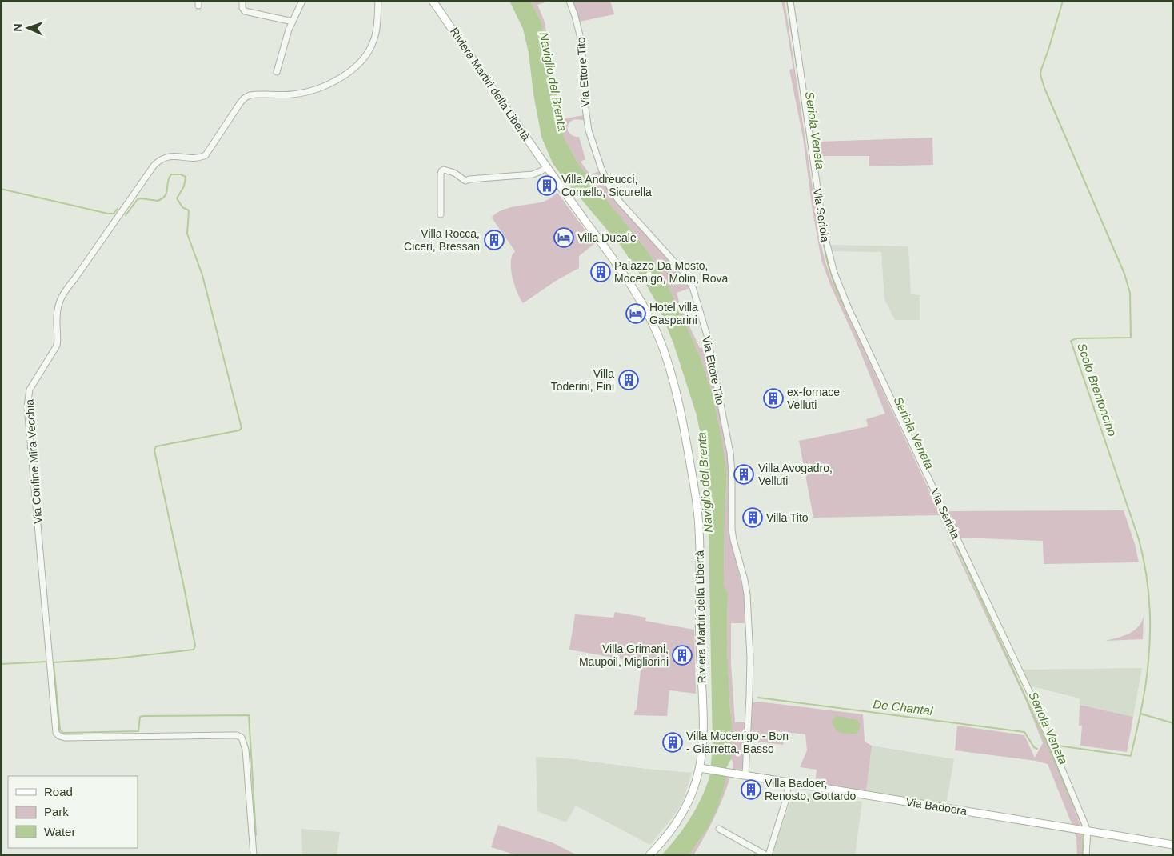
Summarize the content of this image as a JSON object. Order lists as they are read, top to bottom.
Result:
{
  "streets": {
    "main road": ["Riviera Martiri della Libertà", "Via Badoera"],
    "street": ["Via Ettore Tito", "Via Seriola", "Via Confine Mira Vecchia"]
  },
  "crossings": [
    ["Via Ettore Tito", "Via Badoera"],
    ["Riviera Martiri della Libertà", "Via Badoera"],
    ["Via Seriola", "Via Badoera"]
  ],
  "water": [
    "Naviglio del Brenta",
    "Seriola Veneta",
    "Scolo Brentoncino",
    "De Chantal"
  ],
  "places": {
    "building": [
      "Villa Andreucci, Comello, Sicurella",
      "Villa Rocca, Ciceri, Bressan",
      "Palazzo Da Mosto, Mocenigo, Molin, Rova",
      "Villa Toderini, Fini",
      "ex-fornace Velluti",
      "Villa Avogadro, Velluti",
      "Villa Tito",
      "Villa Grimani, Maupoil, Migliorini",
      "Villa Mocenigo - Bon - Giarretta, Basso",
      "Villa Badoer, Renosto, Gottardo"
    ],
    "hotel": ["Villa Ducale", "Hotel villa Gasparini"]
  },
  "legend": ["Road", "Park", "Water"],
  "north": "left"
}
